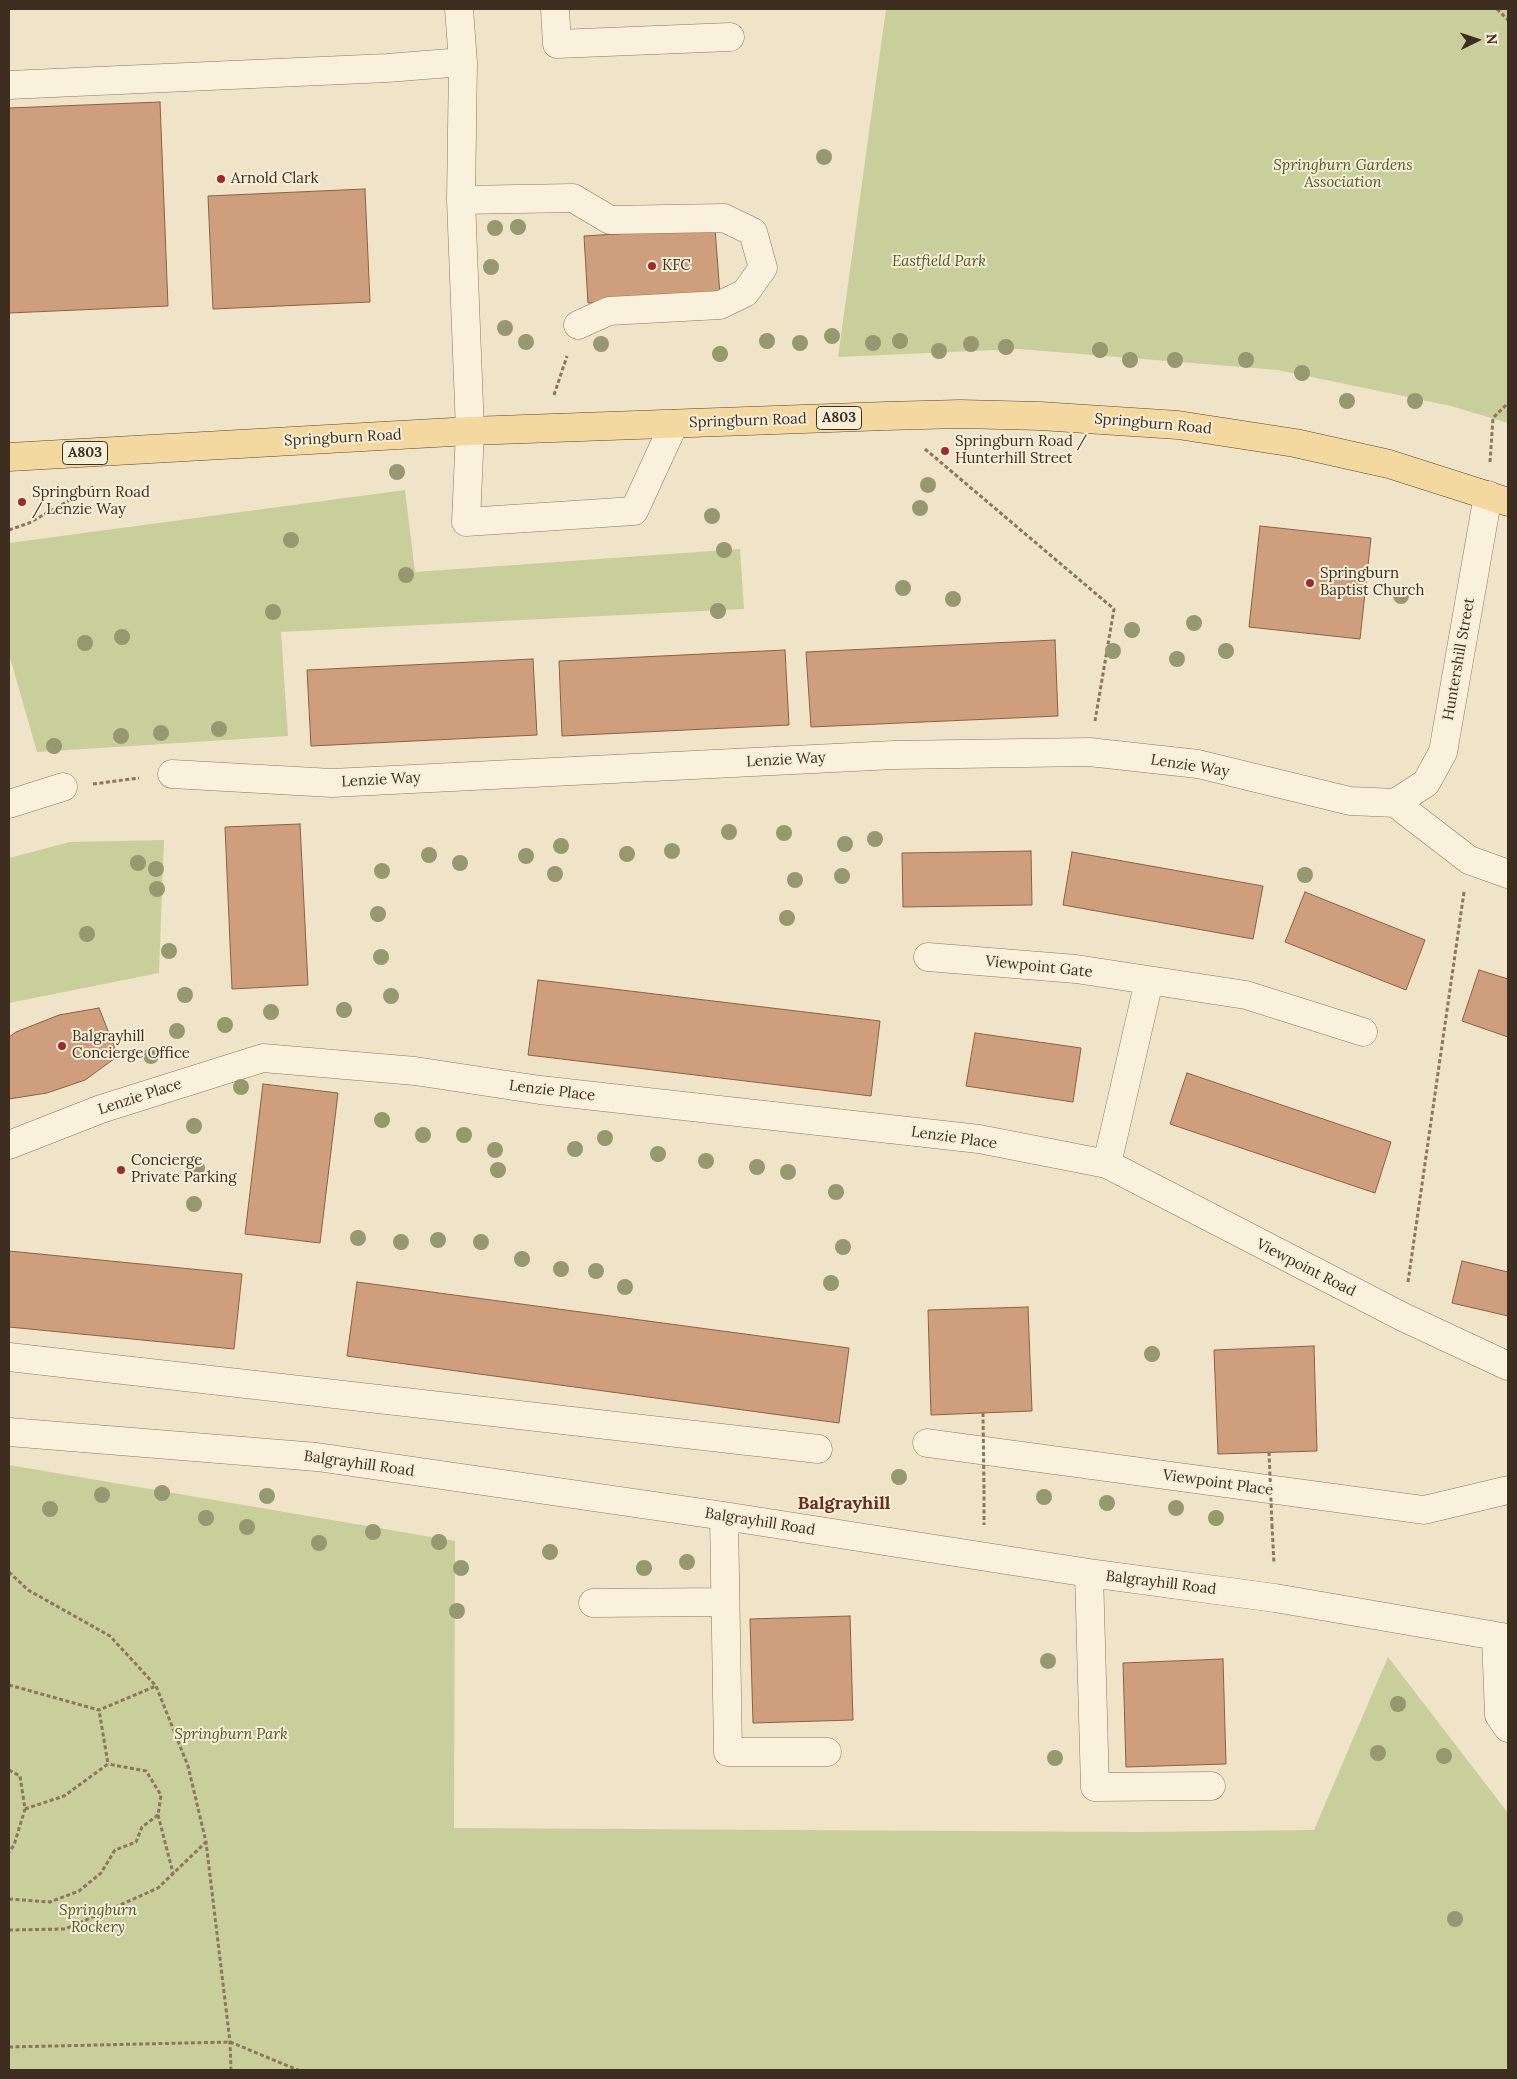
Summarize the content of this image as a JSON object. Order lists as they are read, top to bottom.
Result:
{
  "streets": {
    "main road": ["A803", "Springburn Road"],
    "street": [
      "Huntershill Street",
      "Lenzie Way",
      "Viewpoint Gate",
      "Lenzie Place",
      "Viewpoint Road",
      "Balgrayhill Road",
      "Viewpoint Place"
    ]
  },
  "crossings": [
    ["Springburn Road", "Huntershill Street"],
    ["Huntershill Street", "Lenzie Way"],
    ["Lenzie Place", "Viewpoint Road"]
  ],
  "districts": ["Balgrayhill"],
  "parks": [
    "Springburn Gardens Association",
    "Eastfield Park",
    "Springburn Park",
    "Springburn Rockery"
  ],
  "places": [
    "Arnold Clark",
    "KFC",
    "Springburn Road / Hunterhill Street",
    "Springburn Road / Lenzie Way",
    "Springburn Baptist Church",
    "Balgrayhill Concierge Office",
    "Concierge Private Parking"
  ],
  "north": "right"
}
